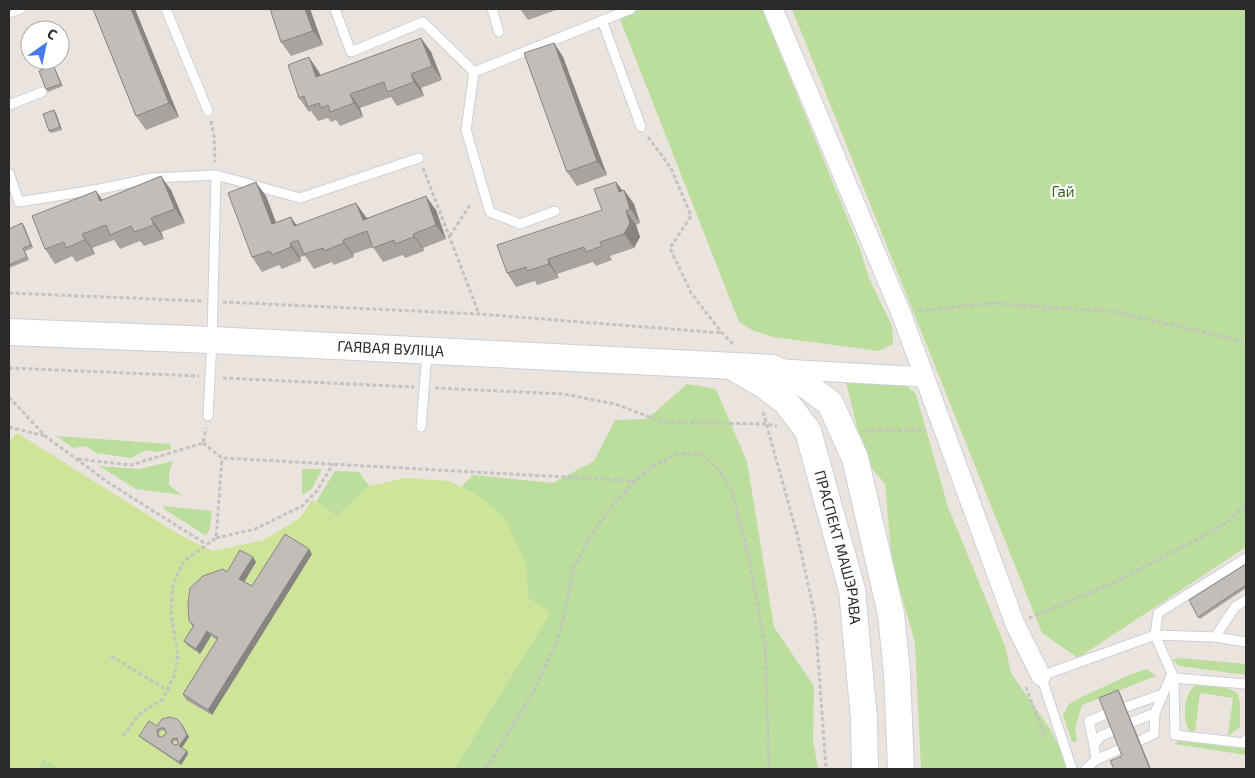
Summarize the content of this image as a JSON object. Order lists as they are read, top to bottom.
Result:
{
  "streets": {
    "main road": ["ГАЯВАЯ ВУЛІЦА", "ПРАСПЕКТ МАШЭРАВА"]
  },
  "crossings": [
    ["ГАЯВАЯ ВУЛІЦА", "ПРАСПЕКТ МАШЭРАВА"]
  ],
  "parks": ["Гай"],
  "north": "top right"
}
